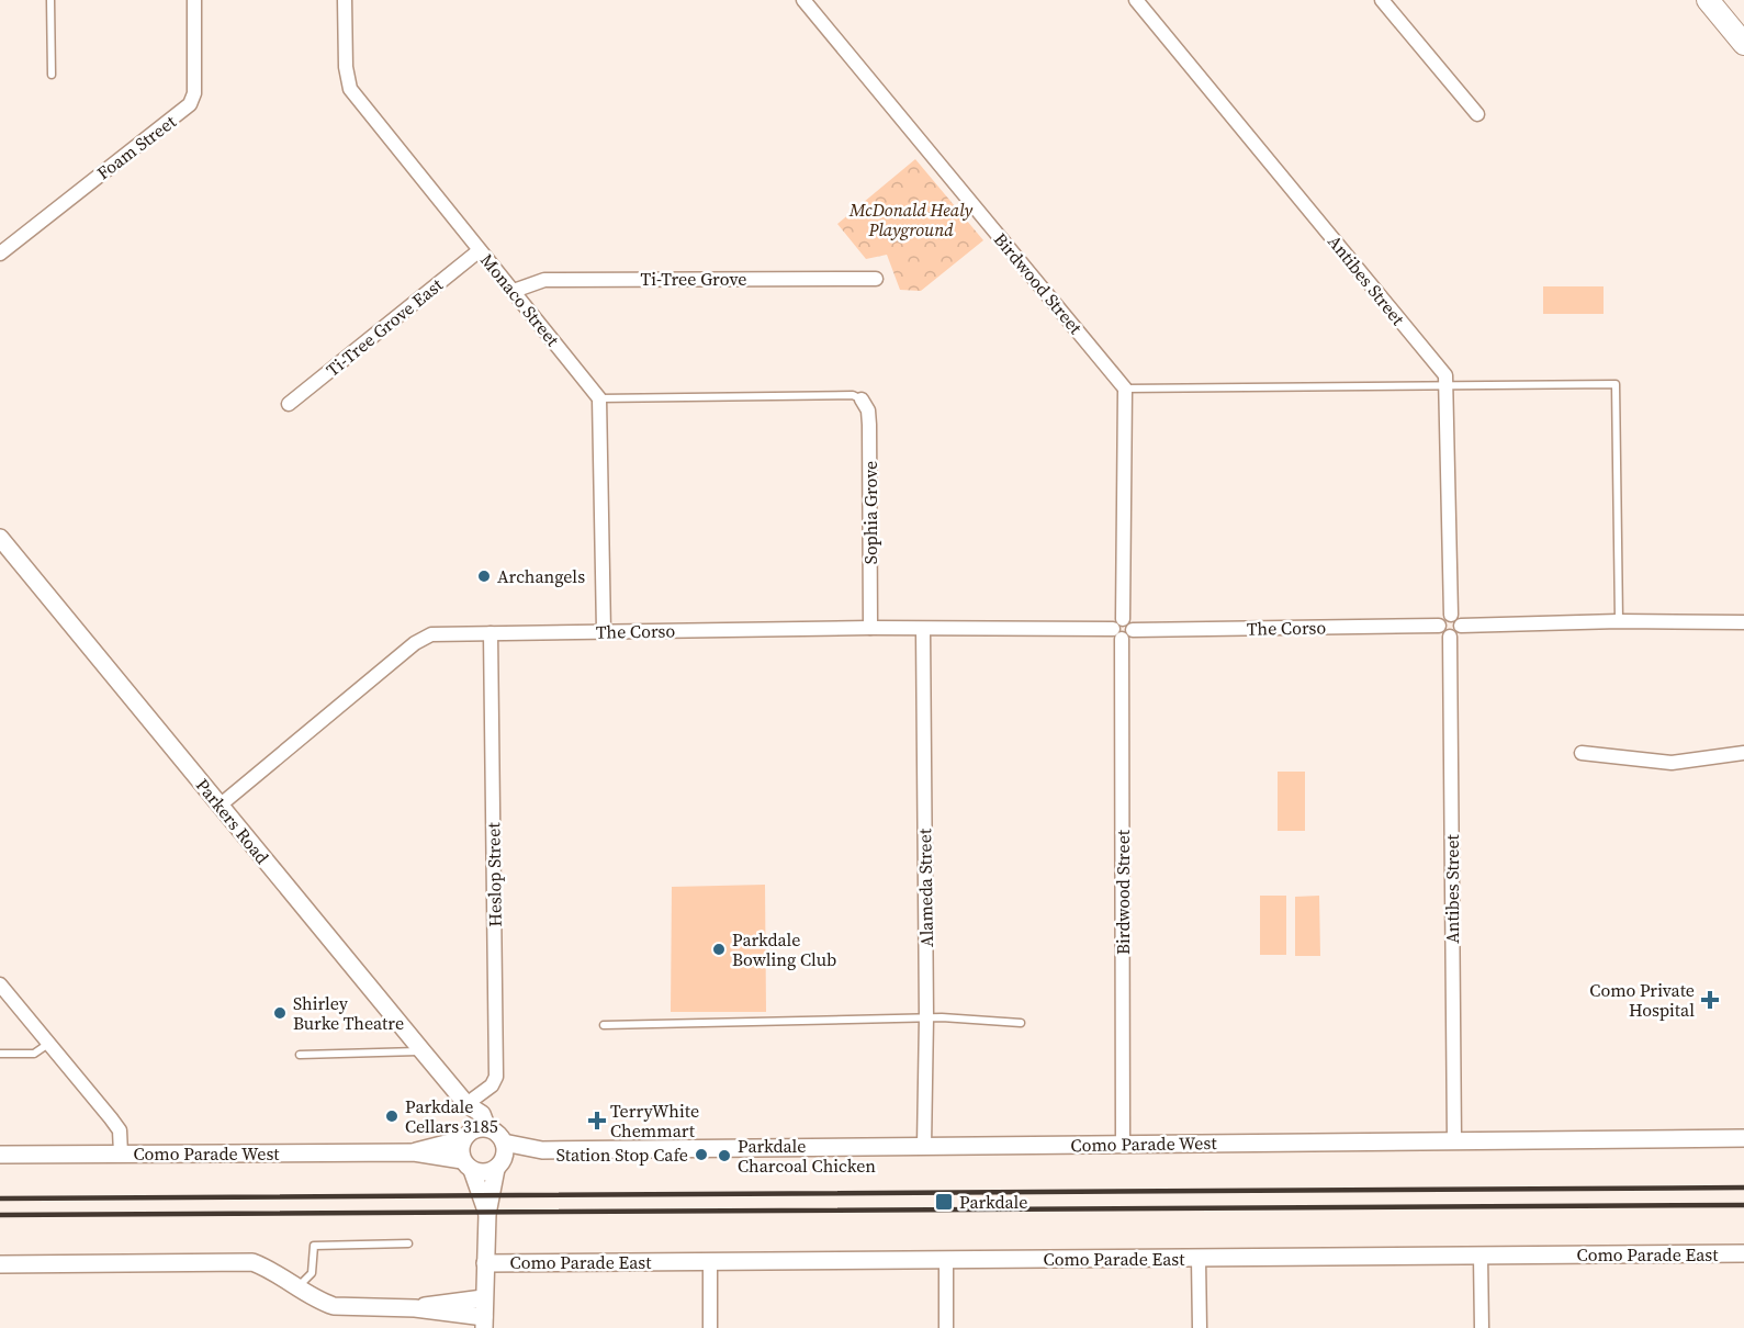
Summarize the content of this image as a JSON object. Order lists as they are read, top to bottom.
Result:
{
  "streets": {
    "street": [
      "Foam Street",
      "Ti-Tree Grove",
      "Antibes Street",
      "Birdwood Street",
      "Monaco Street",
      "Ti-Tree Grove East",
      "Sophia Grove",
      "The Corso",
      "Parkers Road",
      "Heslop Street",
      "Alameda Street",
      "Como Parade West",
      "Como Parade East"
    ]
  },
  "crossings": [
    ["Ti-Tree Grove", "Monaco Street"],
    ["Antibes Street", "The Corso"],
    ["Antibes Street", "Como Parade West"],
    ["Birdwood Street", "The Corso"],
    ["Birdwood Street", "Como Parade West"],
    ["Monaco Street", "Ti-Tree Grove East"],
    ["Sophia Grove", "The Corso"],
    ["The Corso", "Parkers Road"],
    ["The Corso", "Heslop Street"],
    ["The Corso", "Alameda Street"],
    ["Parkers Road", "Heslop Street"],
    ["Parkers Road", "Como Parade West"],
    ["Alameda Street", "Como Parade West"]
  ],
  "parks": ["McDonald Healy Playground"],
  "places": {
    "other": [
      "Archangels",
      "Parkdale Bowling Club",
      "Shirley Burke Theatre",
      "Parkdale Cellars 3185",
      "Station Stop Cafe",
      "Parkdale Charcoal Chicken"
    ],
    "health": ["Como Private Hospital", "TerryWhite Chemmart"],
    "transit": ["Parkdale"]
  }
}
